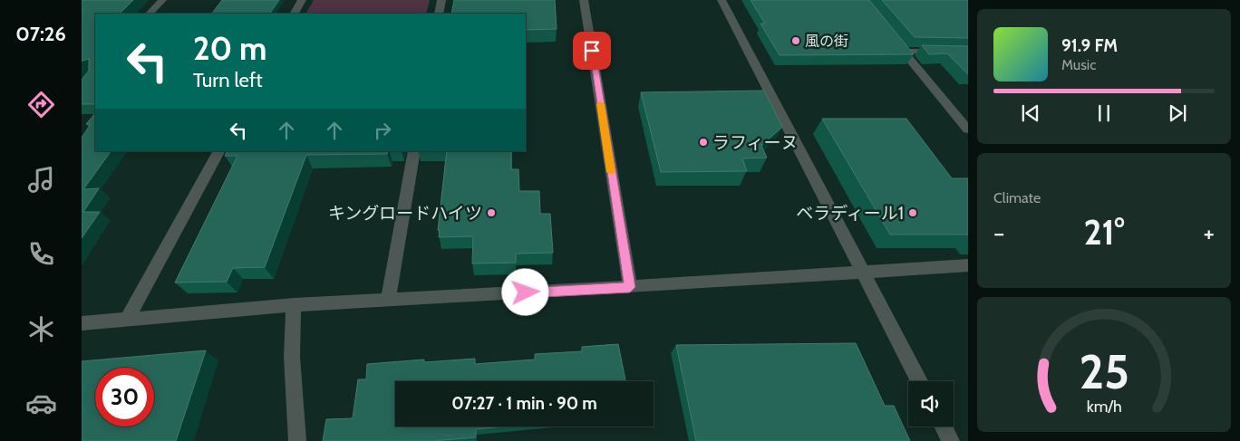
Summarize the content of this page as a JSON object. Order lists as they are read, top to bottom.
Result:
{
  "places": [
    "風の街",
    "ラフィーヌ",
    "キングロードハイツ",
    "ベラディール1"
  ],
  "page": {
    "tabs": "07:26",
    "turn": ["20 m", "Turn left"],
    "song": ["91.9 FM", "Music"],
    "tile": "Climate",
    "heat": ["−", "21°", "+"],
    "limit": "30",
    "trip": "07:27 · 1 min · 90 m",
    "gauge": ["25", "km/h"]
  }
}
